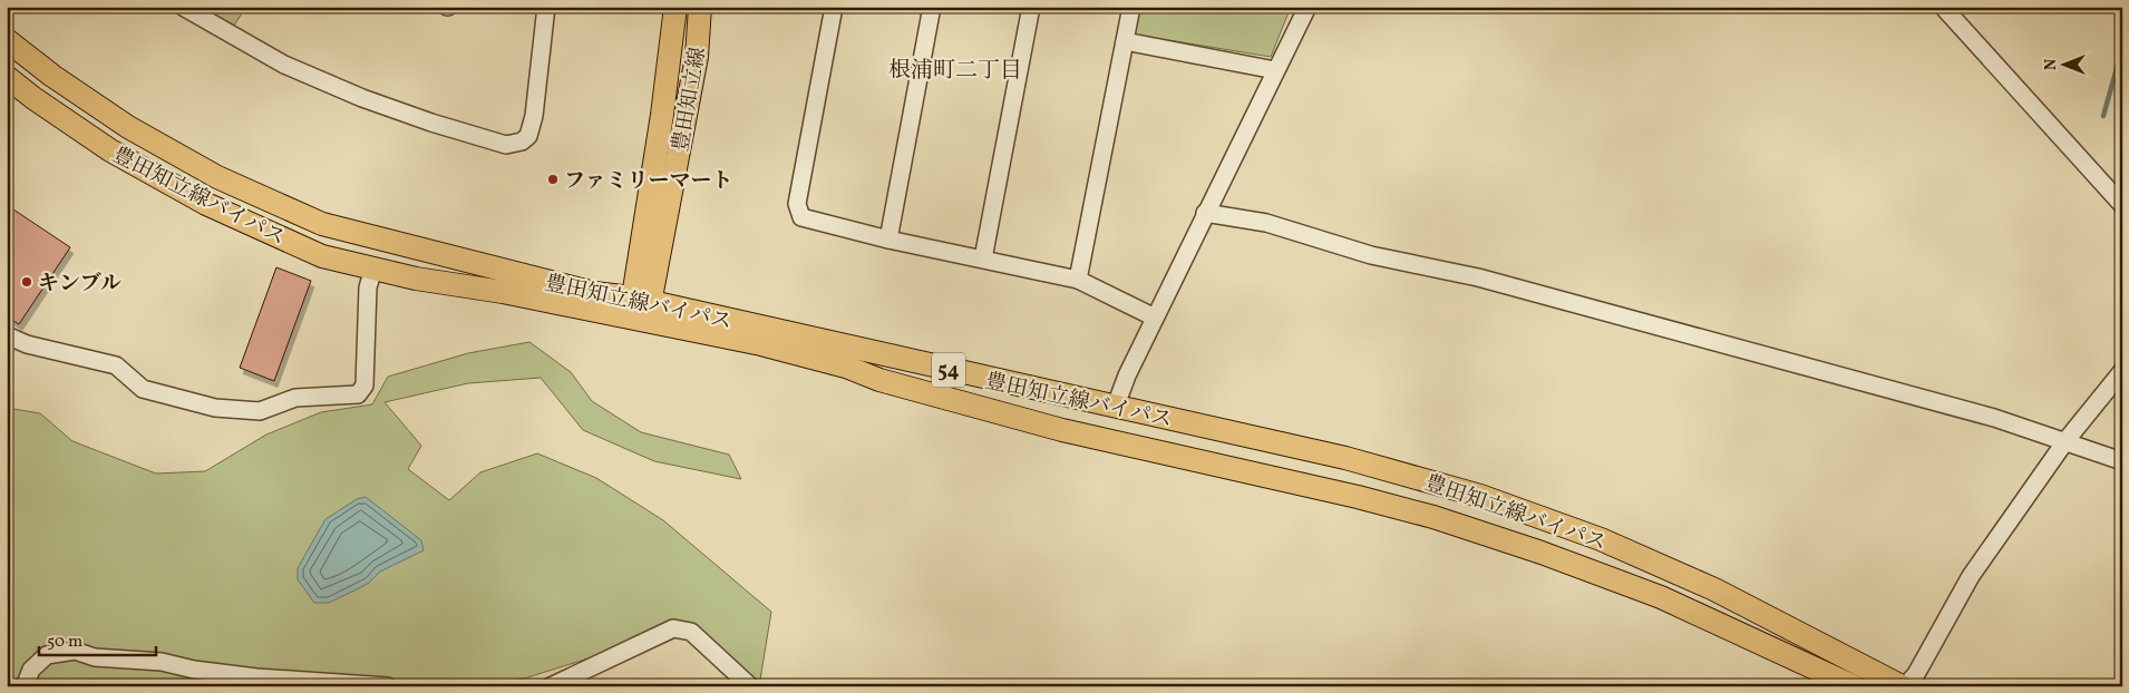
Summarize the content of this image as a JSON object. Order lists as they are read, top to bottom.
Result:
{
  "streets": {
    "main road": ["豊田知立線", "豊田知立線バイパス", "54"]
  },
  "crossings": [
    ["豊田知立線", "豊田知立線バイパス"]
  ],
  "districts": ["根浦町二丁目"],
  "places": ["ファミリーマート", "キンブル"],
  "scale_bar": "50 m",
  "north": "left"
}
